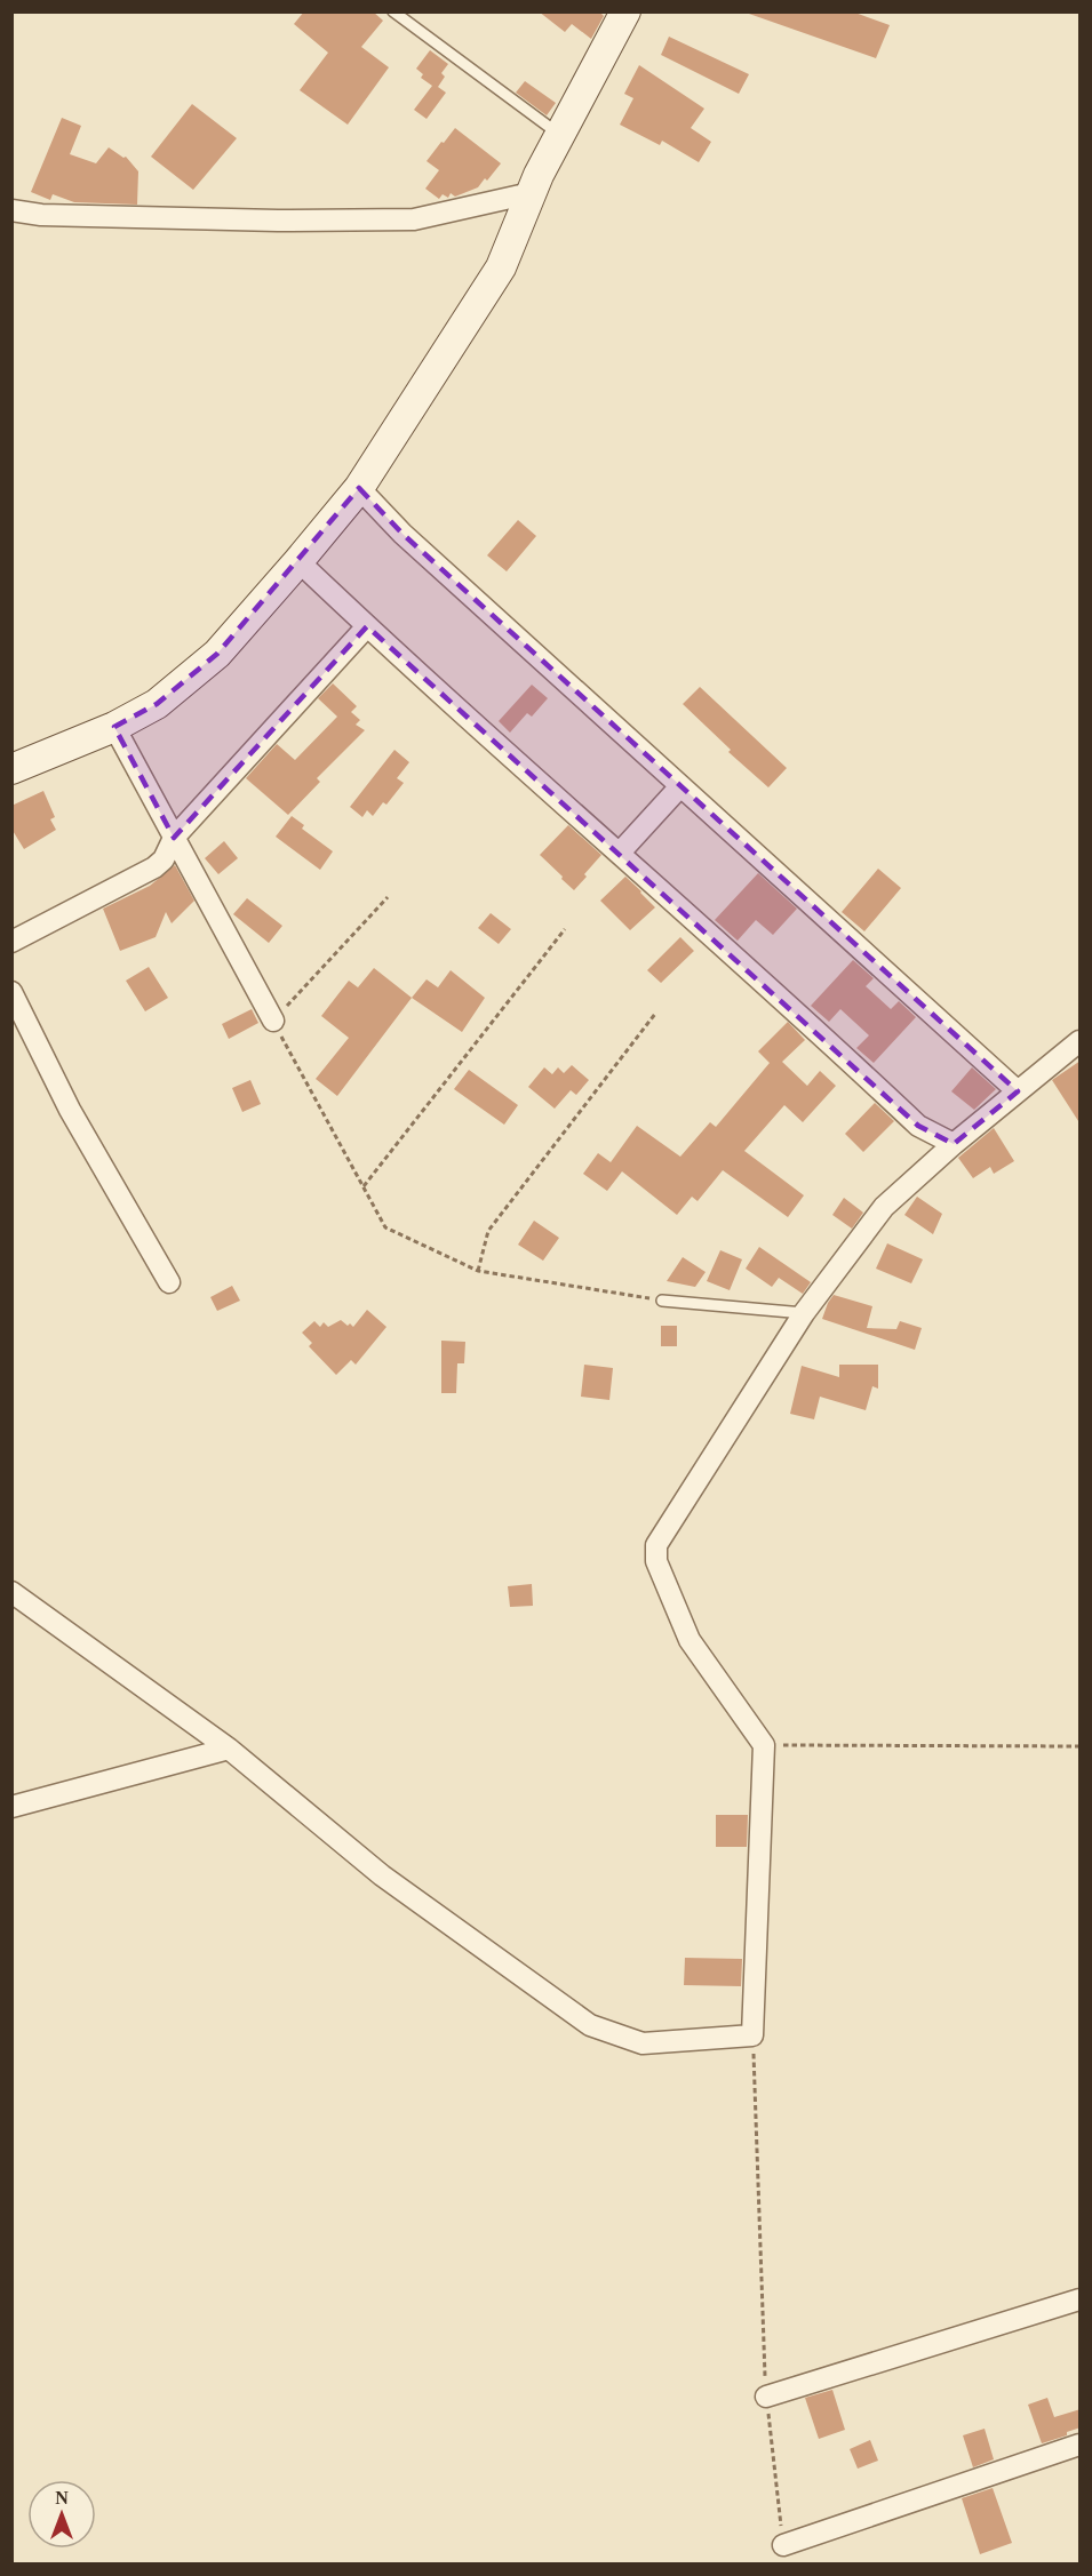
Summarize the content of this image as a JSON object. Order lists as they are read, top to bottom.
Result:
{
  "north": "top"
}
